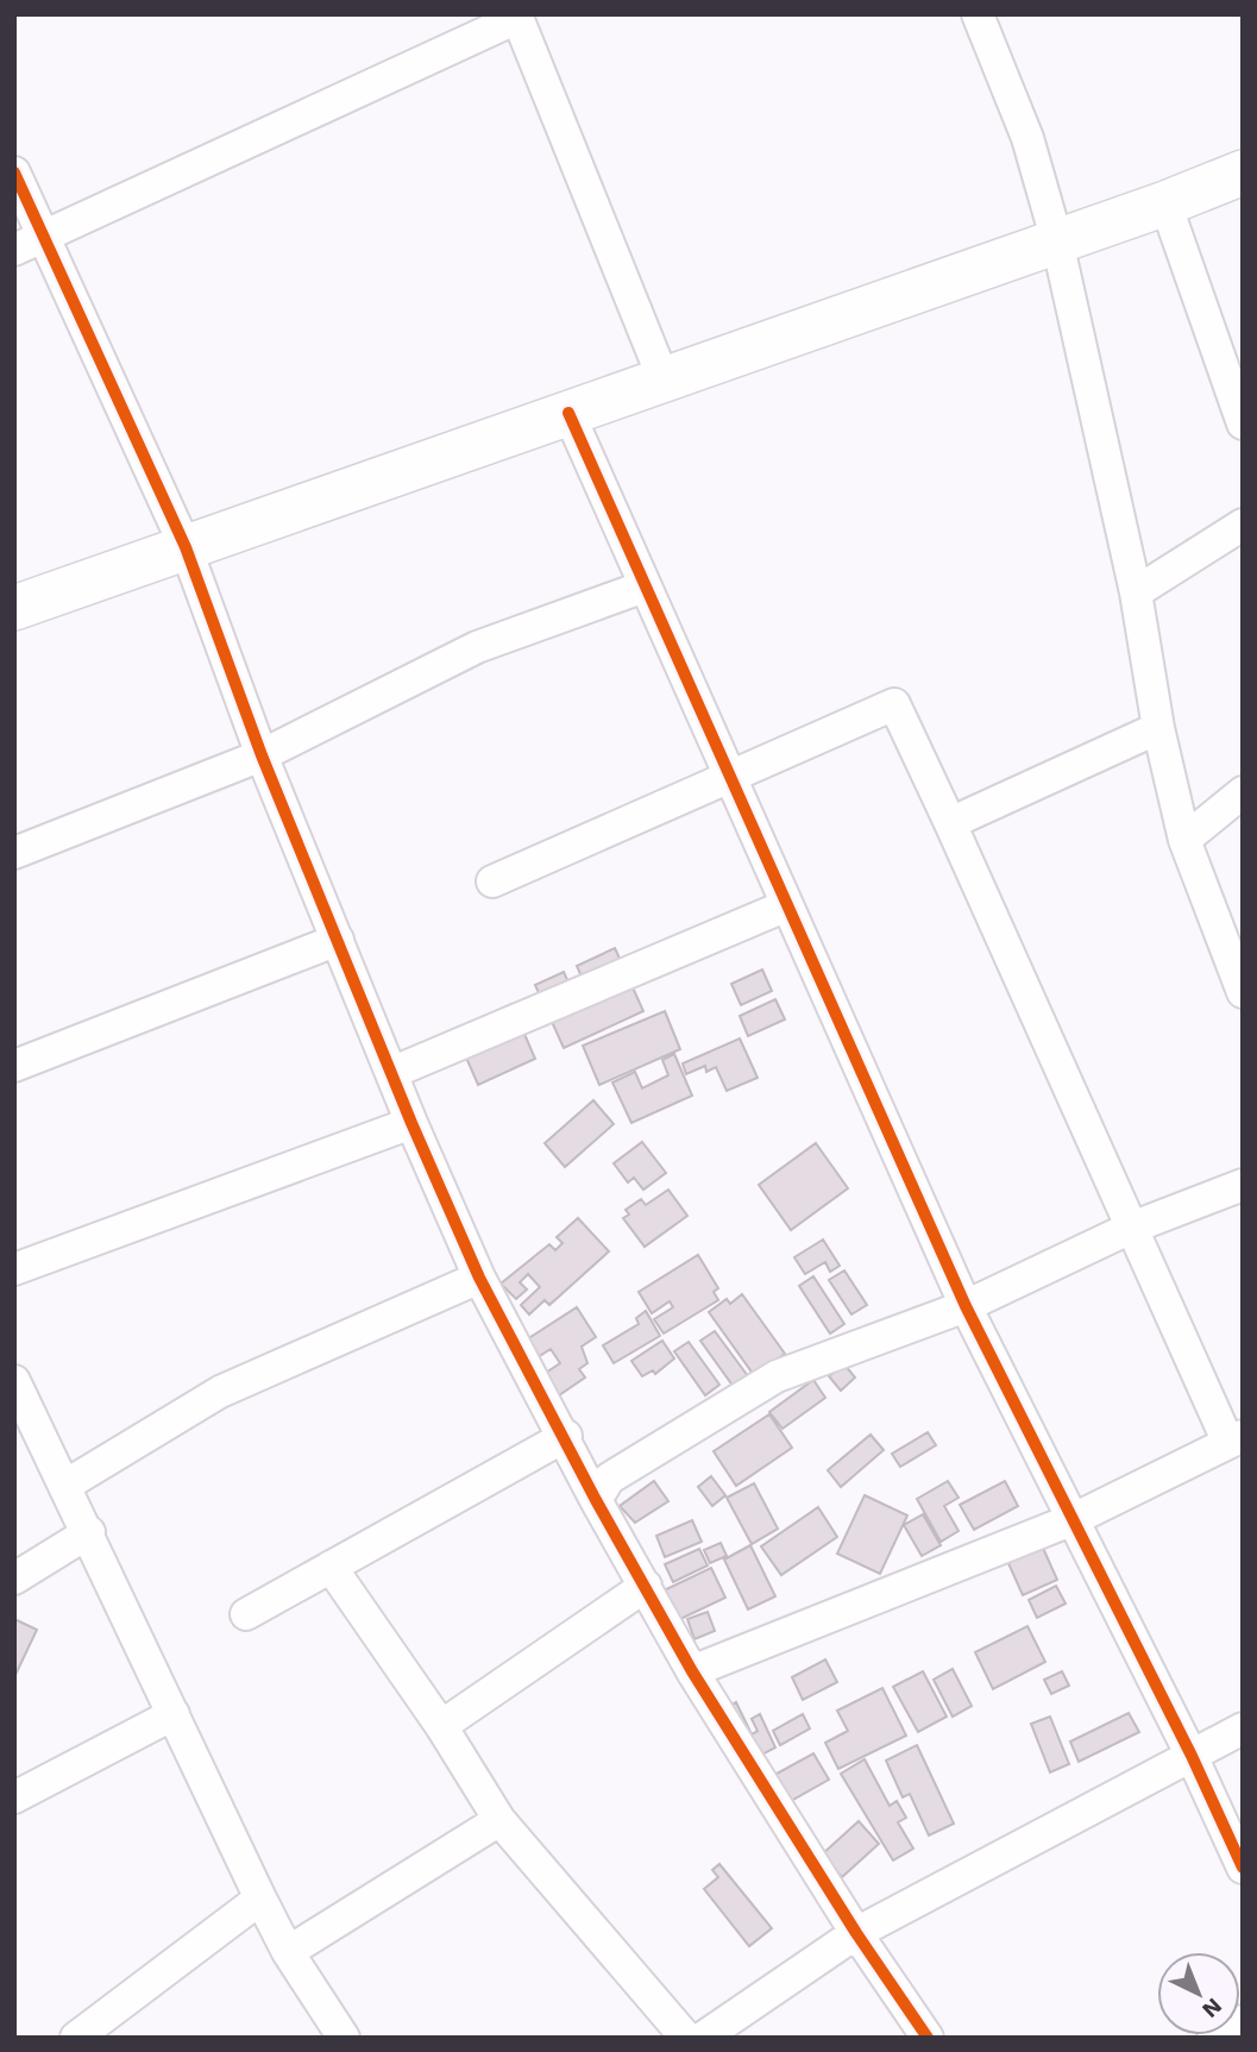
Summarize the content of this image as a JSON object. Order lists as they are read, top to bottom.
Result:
{
  "north": "bottom right"
}
